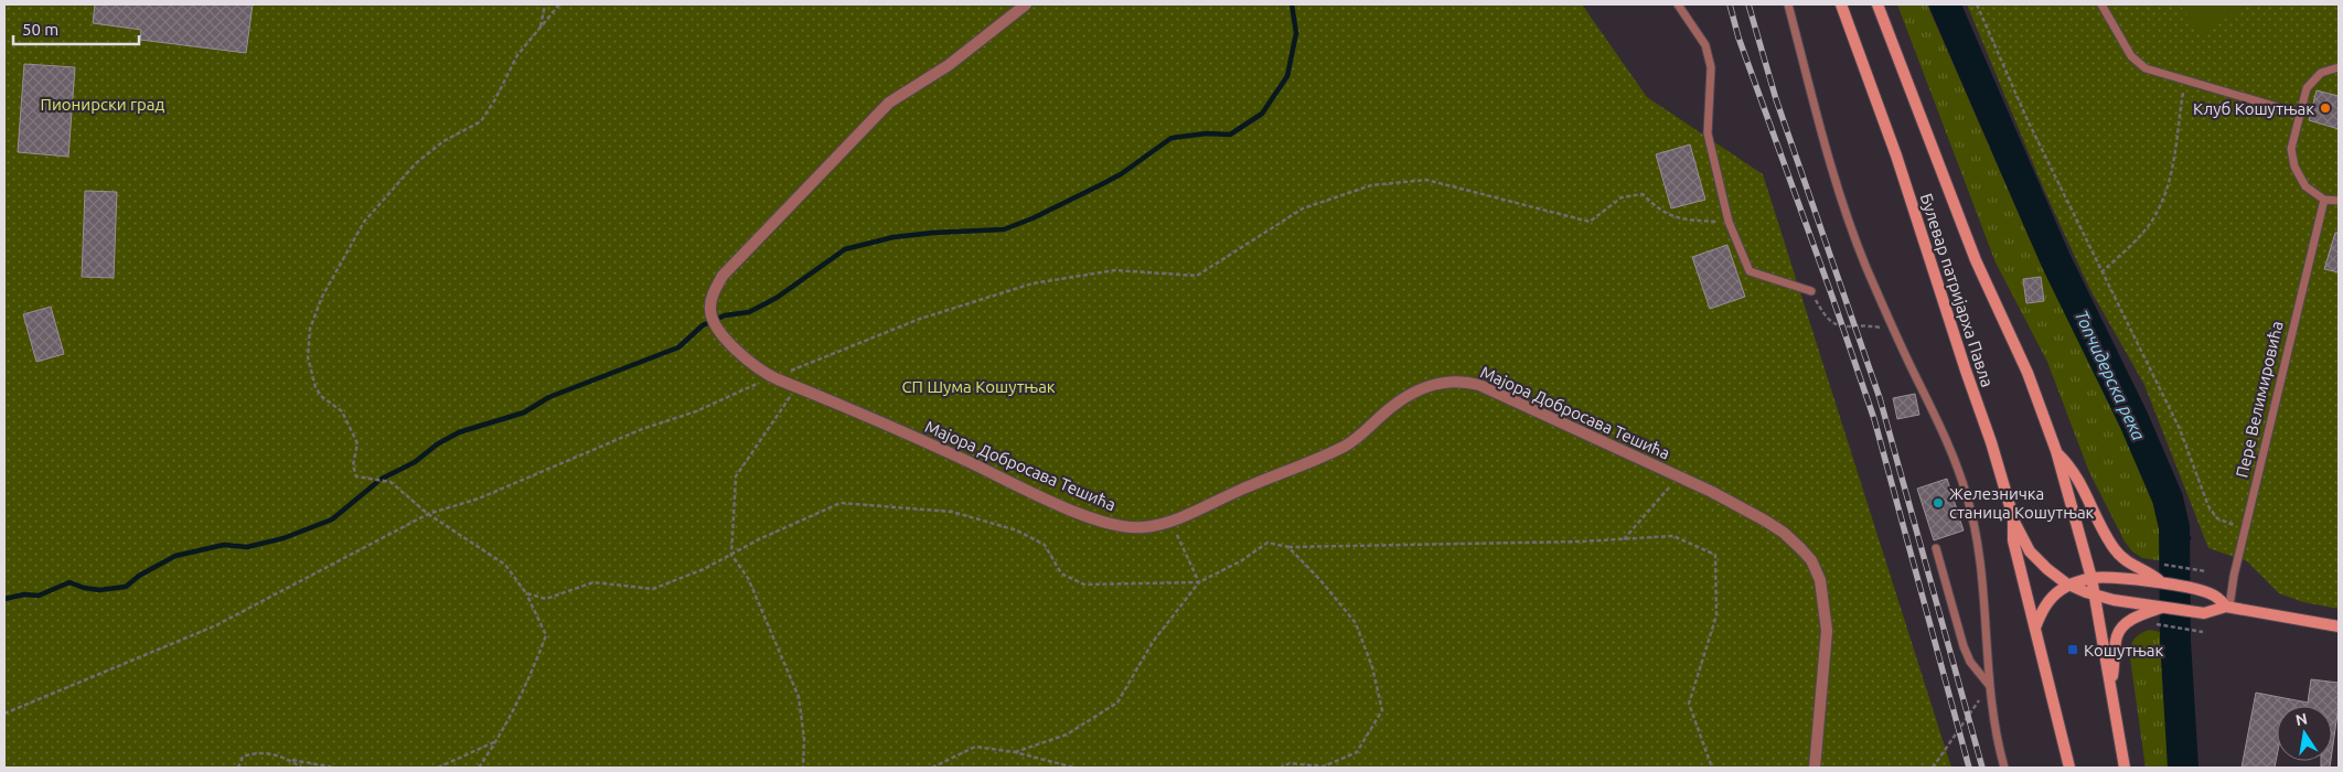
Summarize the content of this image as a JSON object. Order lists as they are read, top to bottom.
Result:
{
  "streets": {
    "main road": ["Булевар патријарха Павла"],
    "street": ["Мајора Добросава Тешића"],
    "lane": ["Пере Велимировића"]
  },
  "water": ["Топчидерска река"],
  "parks": ["Пионирски град", "СП Шума Кошутњак"],
  "places": {
    "other": ["Клуб Кошутњак", "Железничка станица Кошутњак"],
    "transit": ["Кошутњак"]
  },
  "scale_bar": "50 m",
  "north": "top"
}
